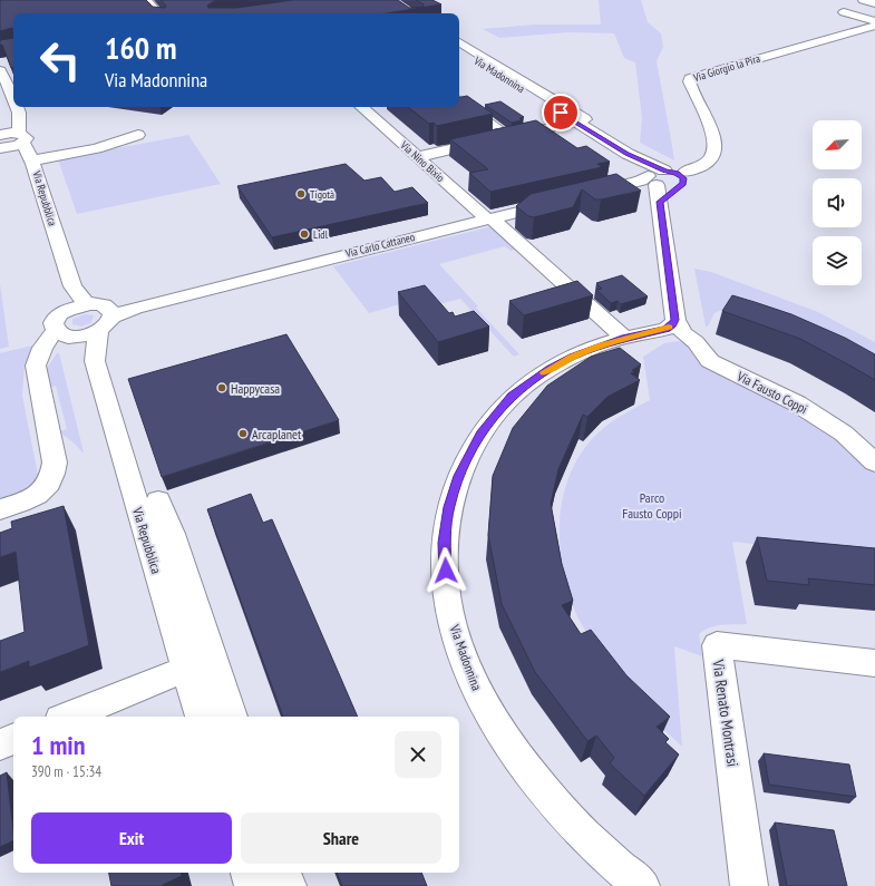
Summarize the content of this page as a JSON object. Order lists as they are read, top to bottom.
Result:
{
  "streets": {
    "street": [
      "Via Giorgio la Pira",
      "Via Madonnina",
      "Via Nino Bixio",
      "Via Repubblica",
      "Via Carlo Cattaneo",
      "Via Fausto Coppi",
      "Via Renato Montrasi"
    ]
  },
  "crossings": [
    ["Via Giorgio la Pira", "Via Madonnina"],
    ["Via Madonnina", "Via Nino Bixio"],
    ["Via Madonnina", "Via Fausto Coppi"],
    ["Via Nino Bixio", "Via Carlo Cattaneo"],
    ["Via Repubblica", "Via Carlo Cattaneo"]
  ],
  "parks": ["Parco Fausto Coppi"],
  "places": [
    "Tigotà",
    "Lidl",
    "Happycasa",
    "Arcaplanet"
  ],
  "north": "bottom left",
  "page": {
    "turn": ["160 m", "Via Madonnina"],
    "heading": ["1 min", "390 m · 15:34"],
    "buttons": ["Exit", "Share"]
  }
}
